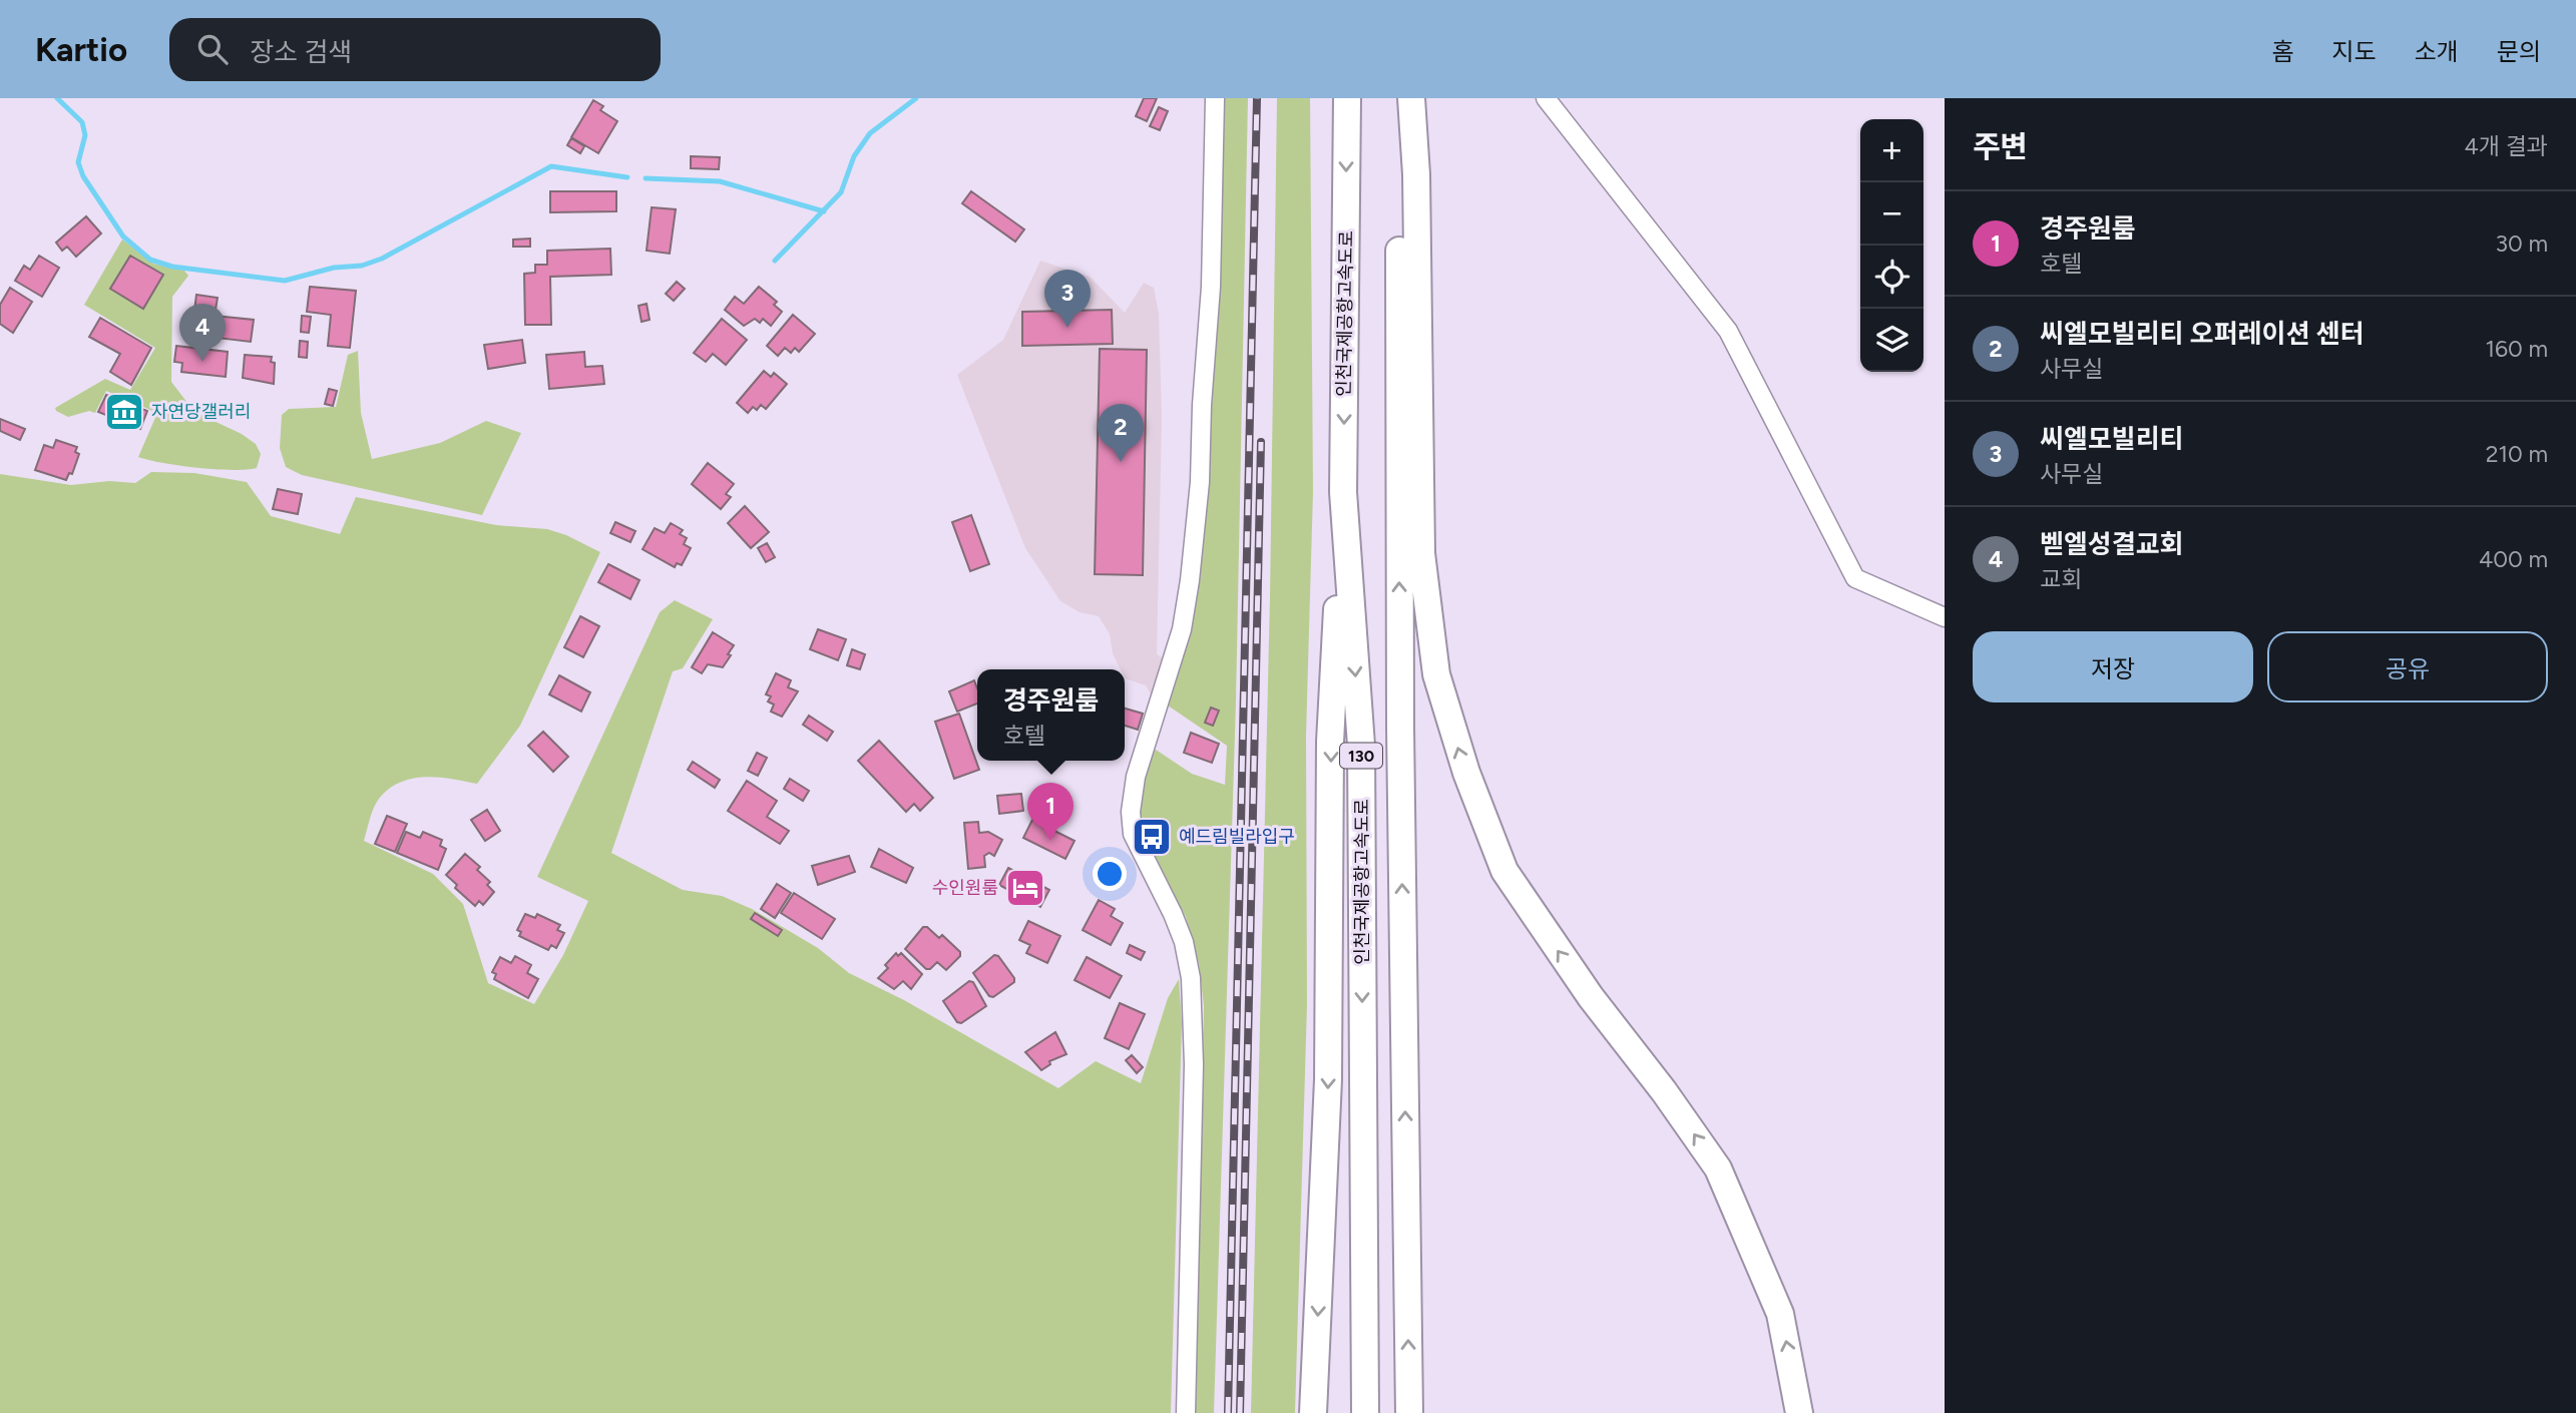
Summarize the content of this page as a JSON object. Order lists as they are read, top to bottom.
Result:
{
  "streets": {
    "highway": ["인천국제공항고속도로", "130"]
  },
  "places": {
    "museum": ["자연당갤러리"],
    "bus stop": ["예드림빌라입구"],
    "hotel": ["수인원룸"]
  },
  "page": {
    "header": "Kartio",
    "search": "장소 검색",
    "nav": [
      "홈",
      "지도",
      "소개",
      "문의"
    ],
    "heading": ["주변", "4개 결과"],
    "map_buttons": ["+", "−"],
    "list": [
      {
        "mark": "1",
        "name": "경주원룸",
        "note": "호텔",
        "value": "30 m"
      },
      {
        "mark": "2",
        "name": "씨엘모빌리티 오퍼레이션 센터",
        "note": "사무실",
        "value": "160 m"
      },
      {
        "mark": "3",
        "name": "씨엘모빌리티",
        "note": "사무실",
        "value": "210 m"
      },
      {
        "mark": "4",
        "name": "벧엘성결교회",
        "note": "교회",
        "value": "400 m"
      }
    ],
    "pins": [
      "3",
      "4",
      "2",
      "1"
    ],
    "buttons": ["저장", "공유"],
    "popup": ["경주원룸", "호텔"]
  }
}
